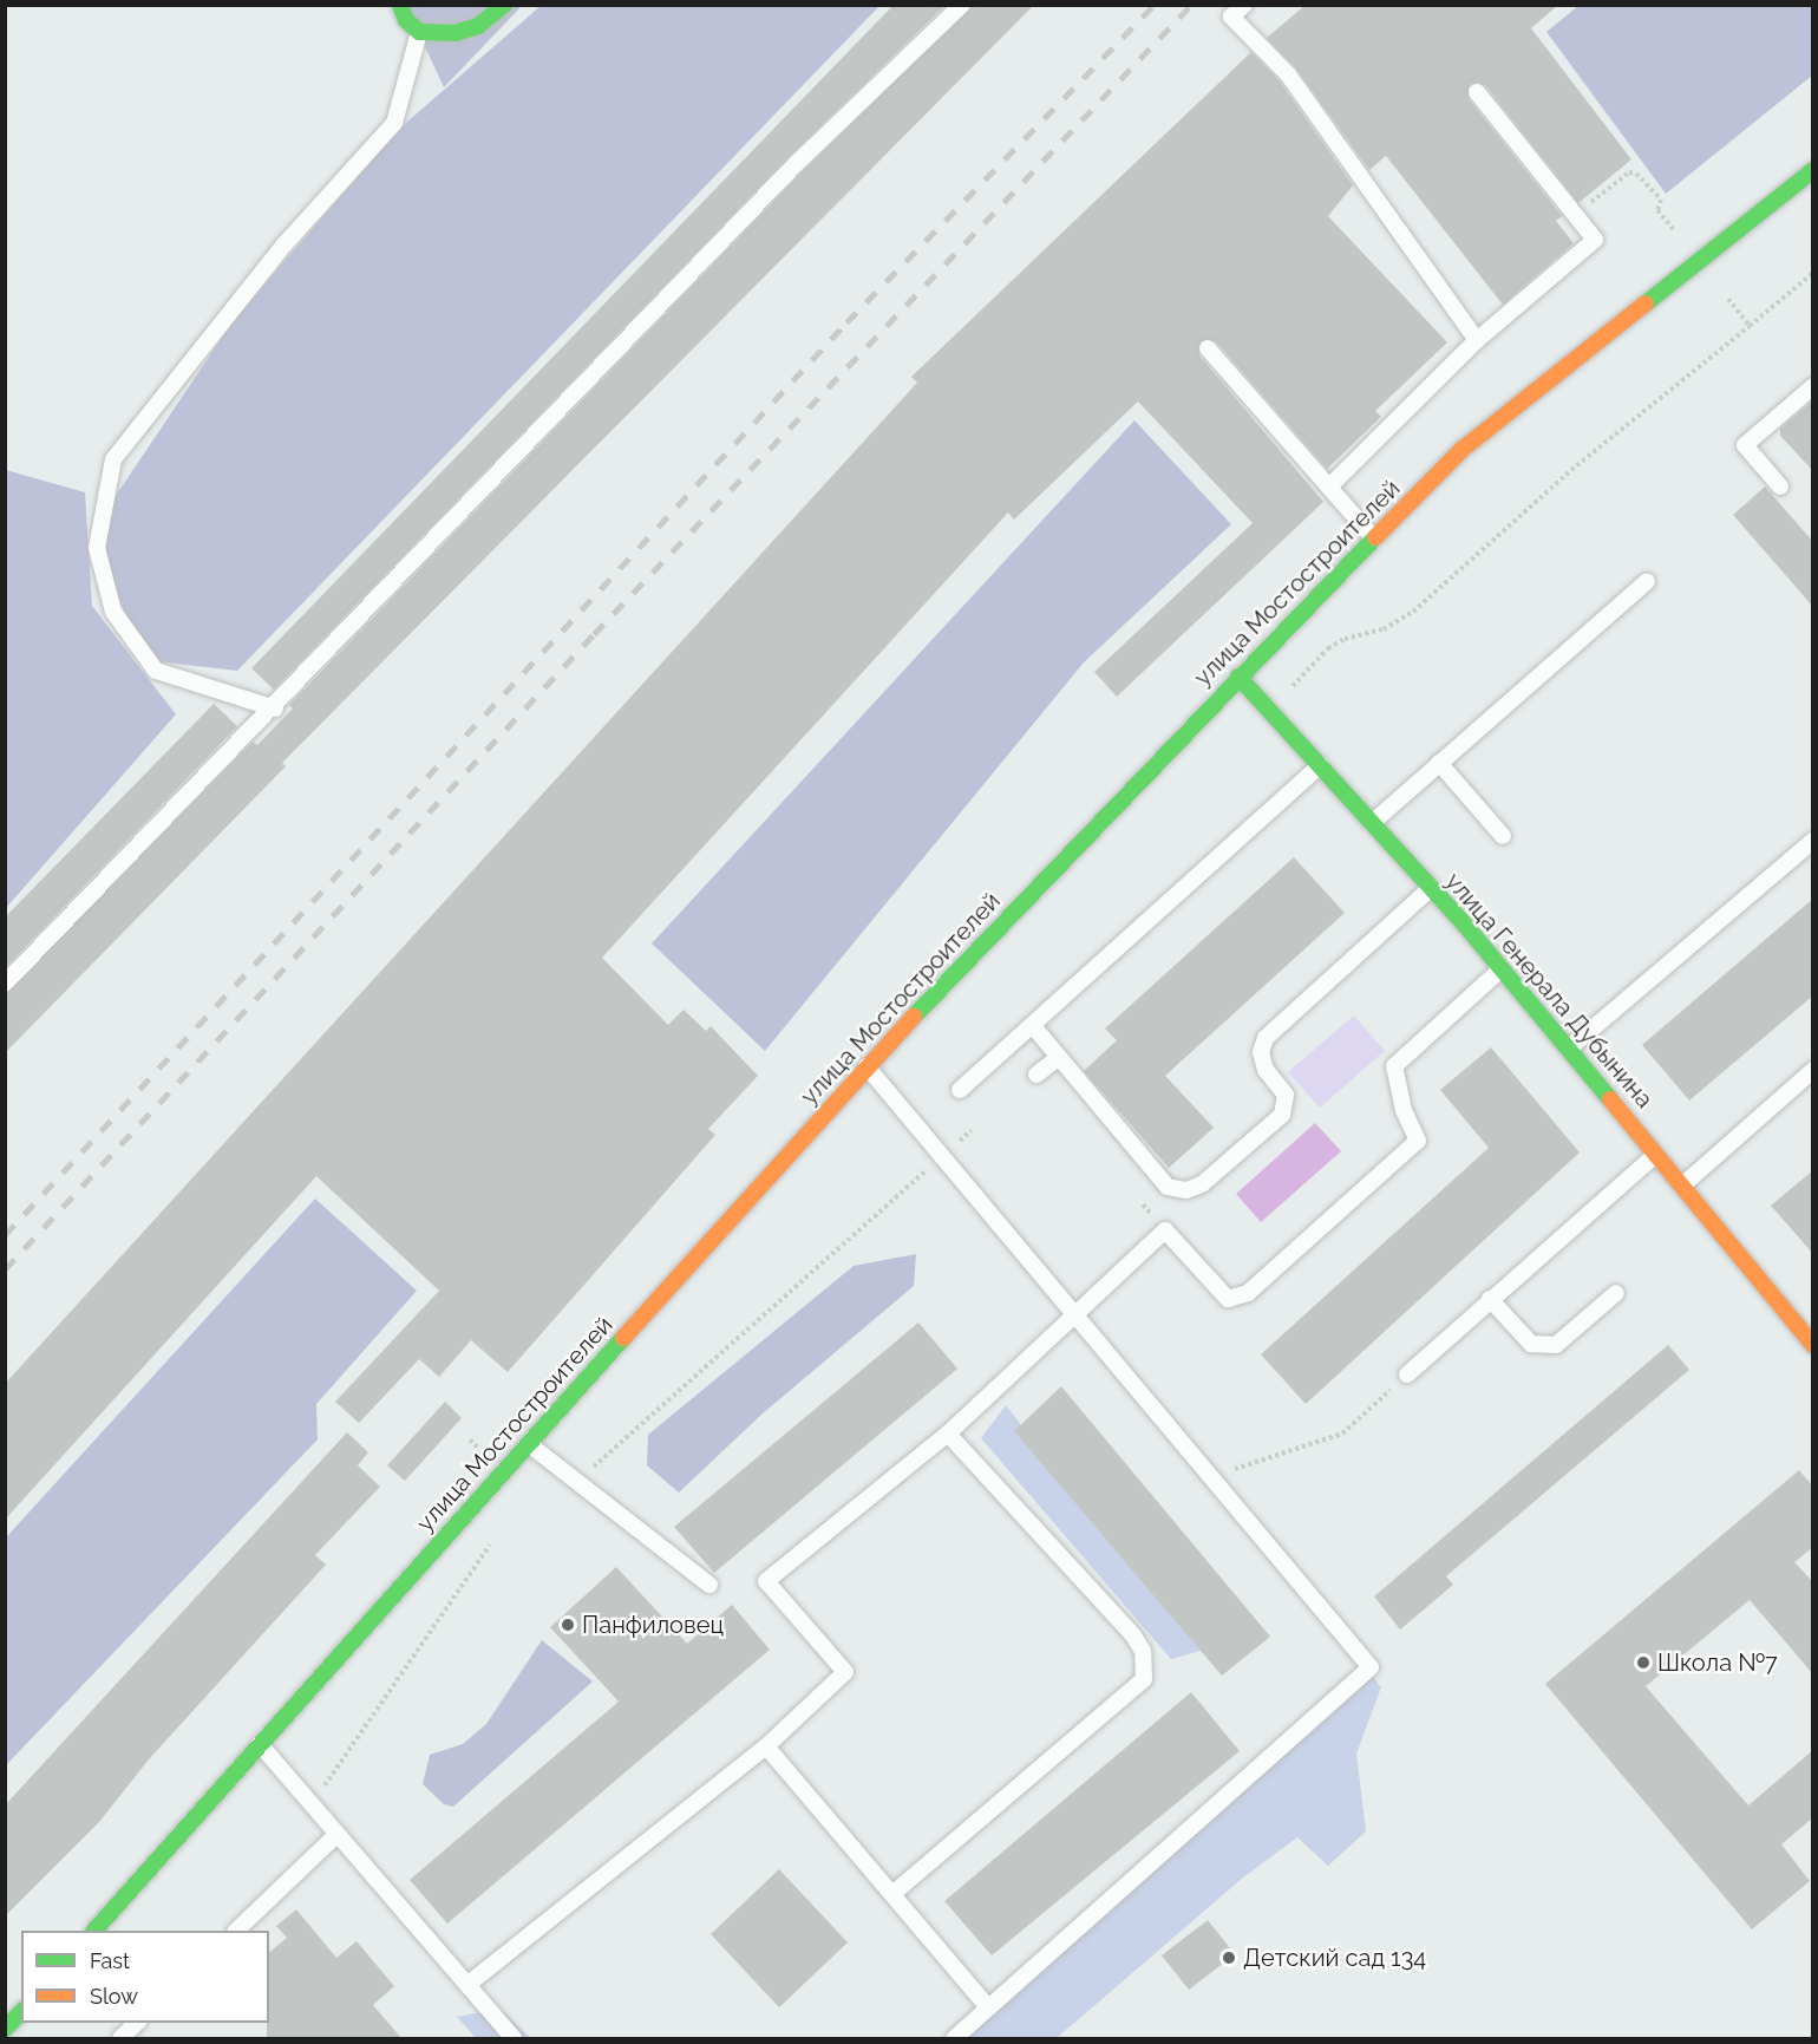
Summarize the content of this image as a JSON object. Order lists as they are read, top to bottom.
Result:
{
  "streets": {
    "main road": ["улица Мостостроителей", "улица Генерала Дубынина"]
  },
  "crossings": [
    ["улица Мостостроителей", "улица Генерала Дубынина"]
  ],
  "places": ["Панфиловец", "Школа №7", "Детский сад 134"],
  "legend": ["Fast", "Slow"]
}
